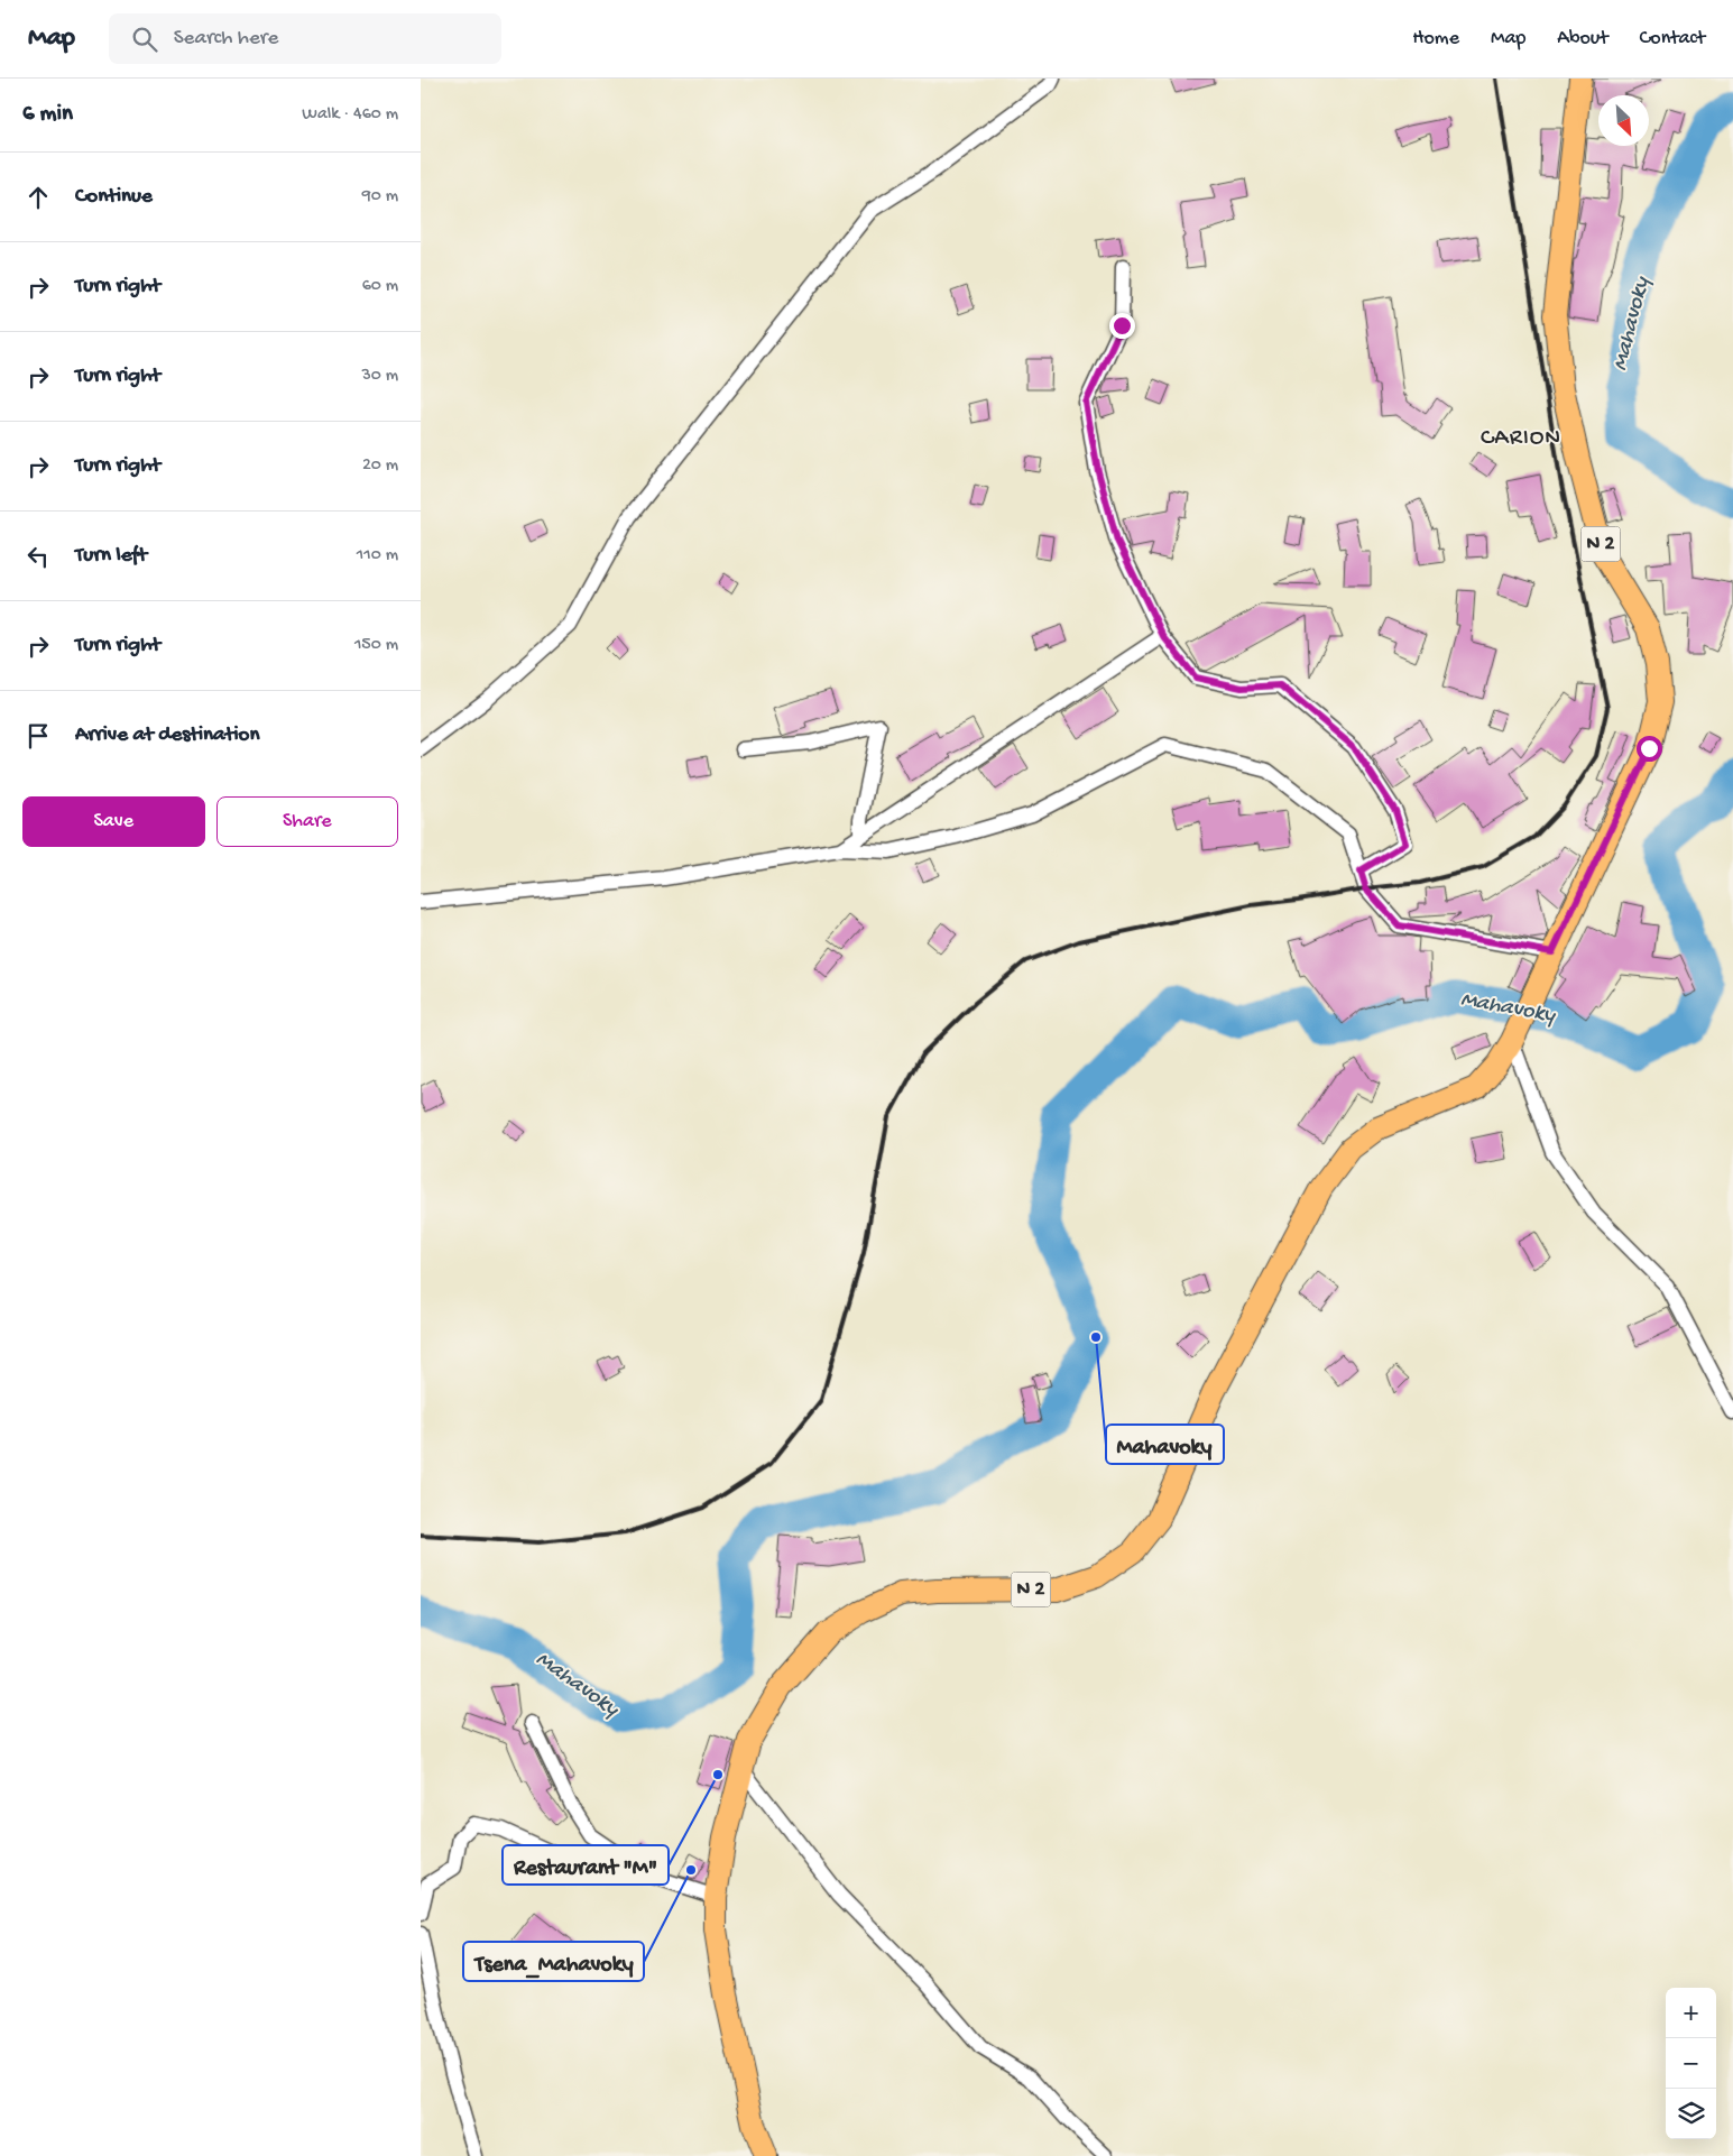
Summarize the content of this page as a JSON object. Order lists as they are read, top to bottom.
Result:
{
  "streets": {
    "main road": ["N 2"]
  },
  "districts": ["CARION"],
  "water": ["Mahavoky"],
  "places": ["Mahavoky", "Restaurant \"M\"", "Tsena_Mahavoky"],
  "north": "bottom right",
  "page": {
    "header": "Map",
    "search": "Search here",
    "nav": [
      "Home",
      "Map",
      "About",
      "Contact"
    ],
    "heading": ["6 min", "Walk · 460 m"],
    "list": [
      ["Continue", "90 m"],
      ["Turn right", "60 m"],
      ["Turn right", "30 m"],
      ["Turn right", "20 m"],
      ["Turn left", "110 m"],
      ["Turn right", "150 m"],
      "Arrive at destination"
    ],
    "buttons": ["Save", "Share"],
    "map_buttons": ["+", "−"]
  }
}
